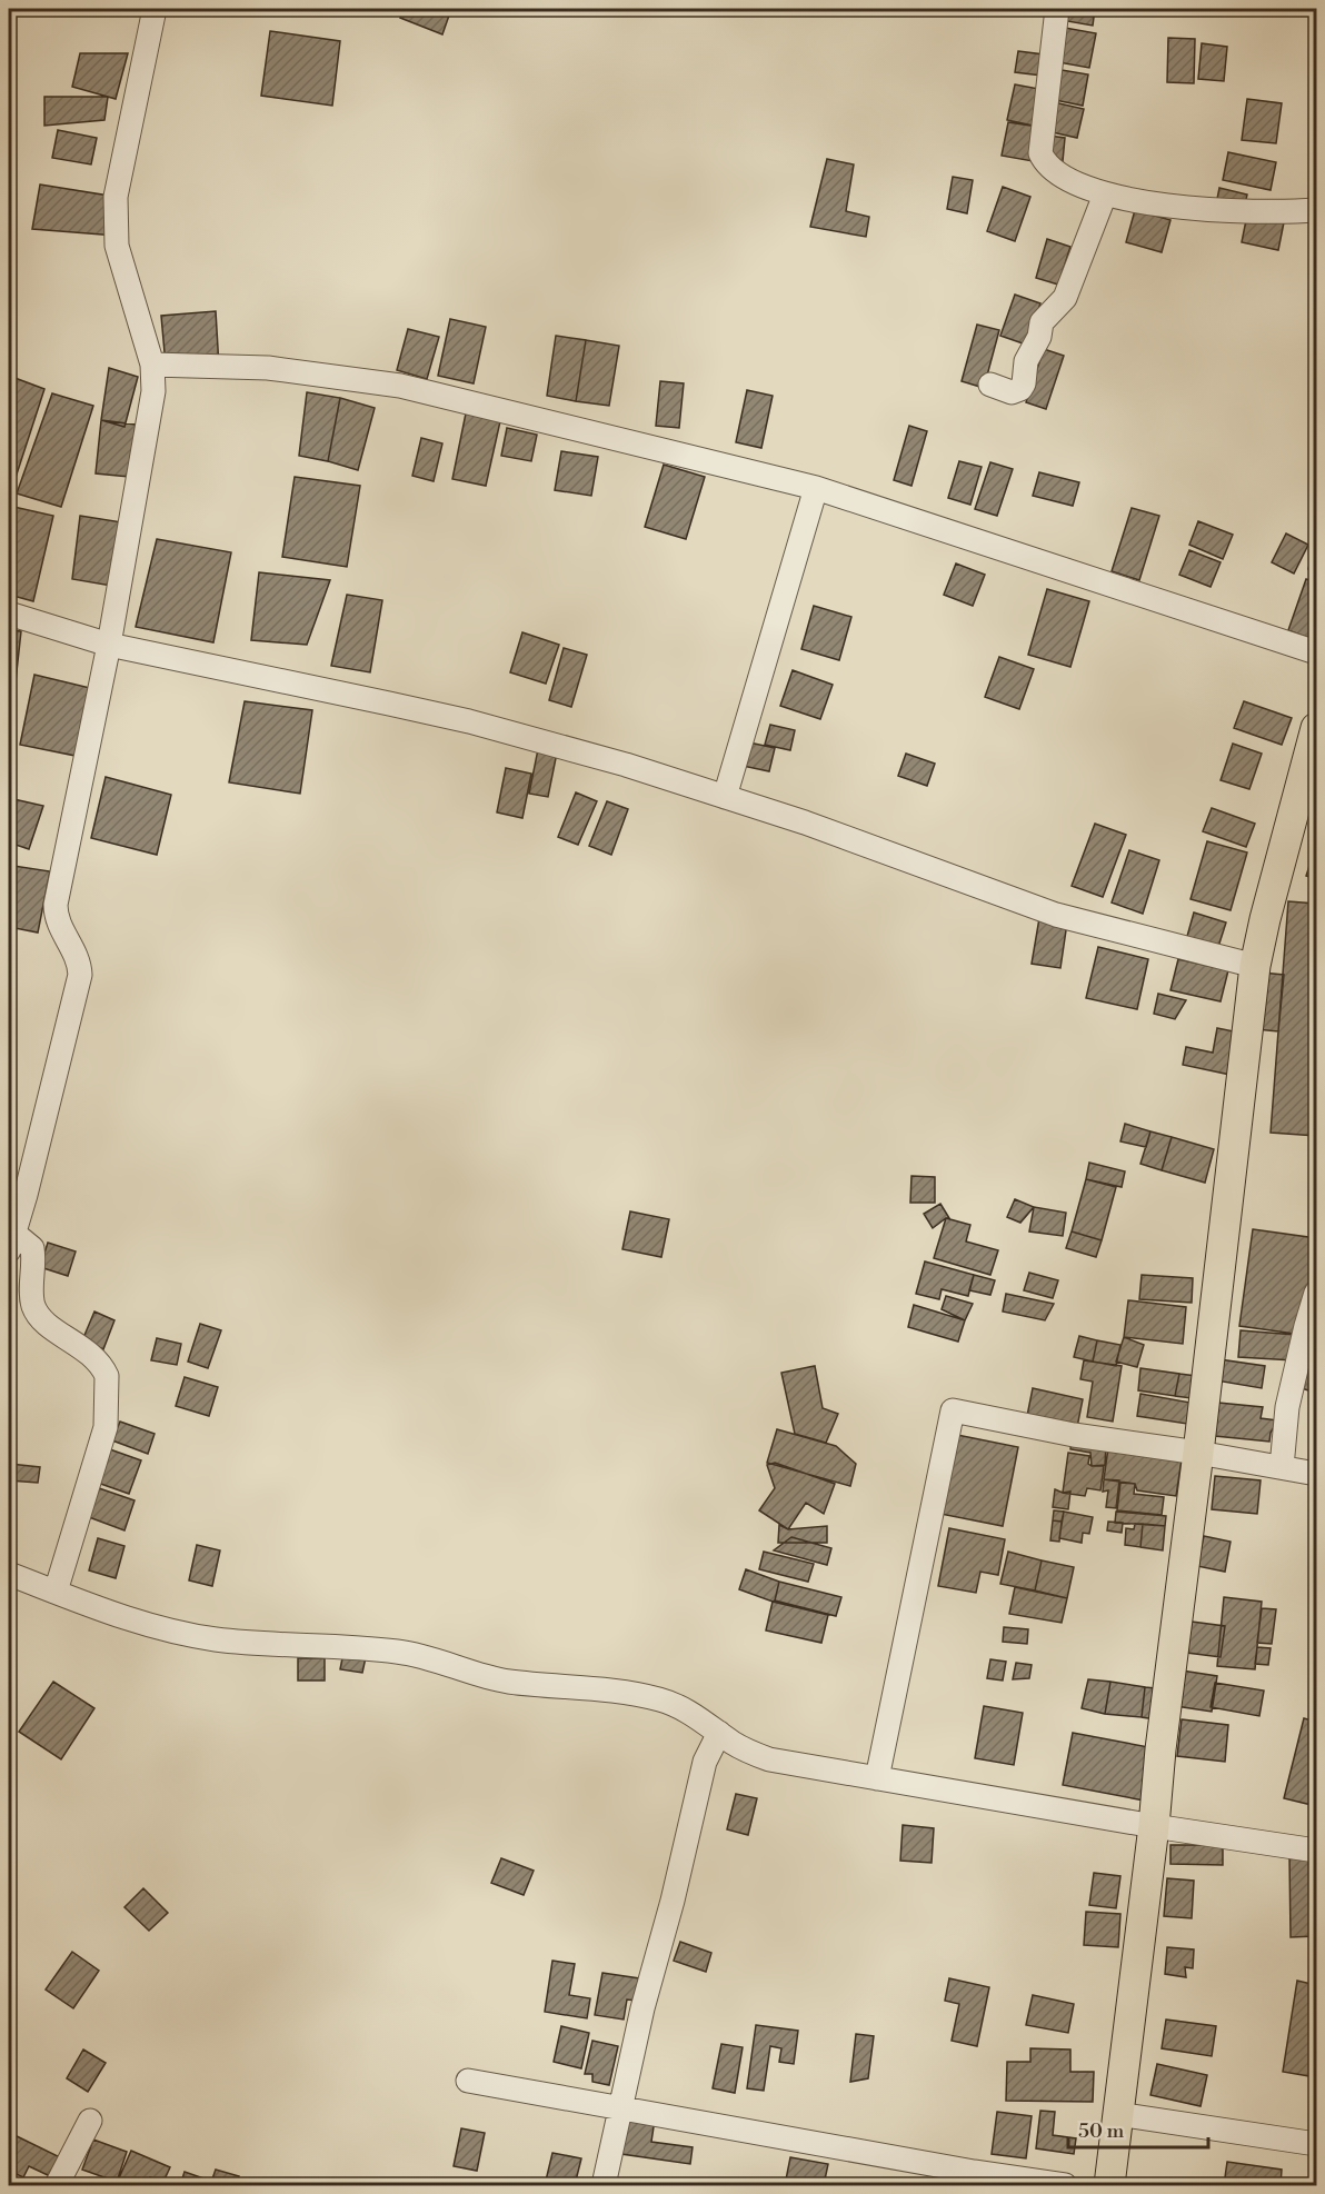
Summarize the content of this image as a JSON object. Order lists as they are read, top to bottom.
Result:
{
  "scale_bar": "50 m"
}
